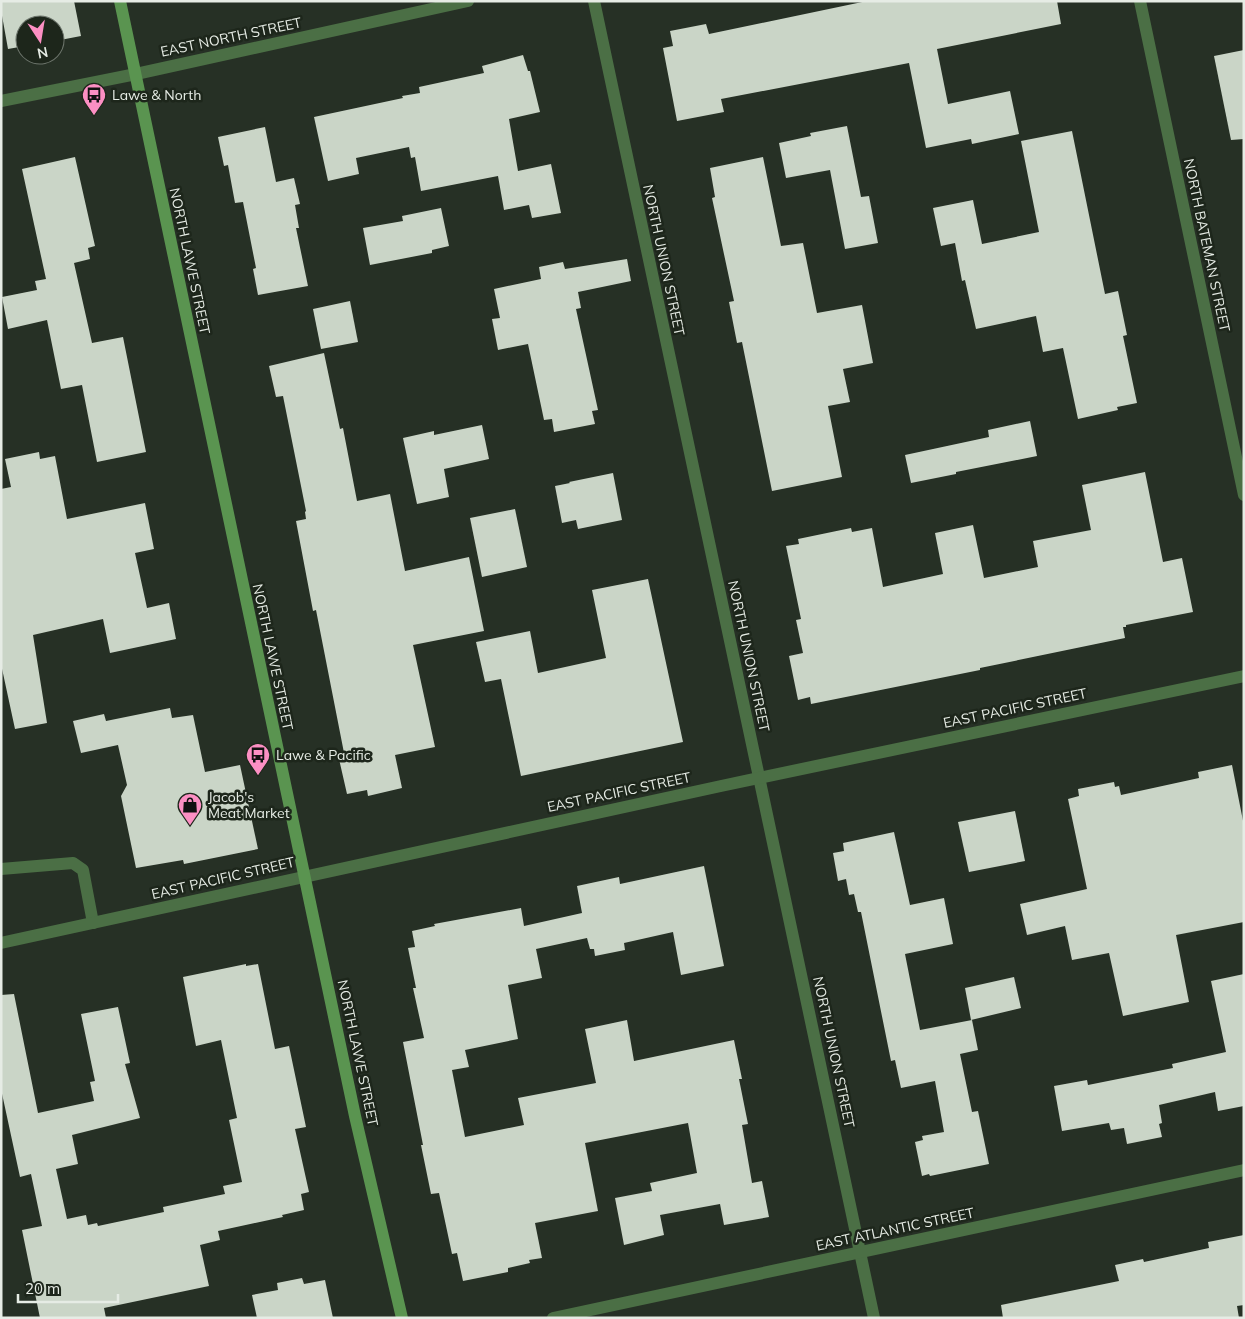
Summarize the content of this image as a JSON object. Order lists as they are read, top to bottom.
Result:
{
  "streets": {
    "main road": ["NORTH LAWE STREET"],
    "street": [
      "EAST NORTH STREET",
      "NORTH BATEMAN STREET",
      "NORTH UNION STREET",
      "EAST PACIFIC STREET",
      "EAST ATLANTIC STREET"
    ]
  },
  "crossings": [
    ["EAST NORTH STREET", "NORTH LAWE STREET"],
    ["NORTH UNION STREET", "EAST PACIFIC STREET"],
    ["NORTH UNION STREET", "EAST ATLANTIC STREET"],
    ["NORTH LAWE STREET", "EAST PACIFIC STREET"]
  ],
  "places": {
    "bus stop": ["Lawe & North", "Lawe & Pacific"],
    "shop": ["Jacob's Meat Market"]
  },
  "scale_bar": "20 m",
  "north": "bottom"
}
